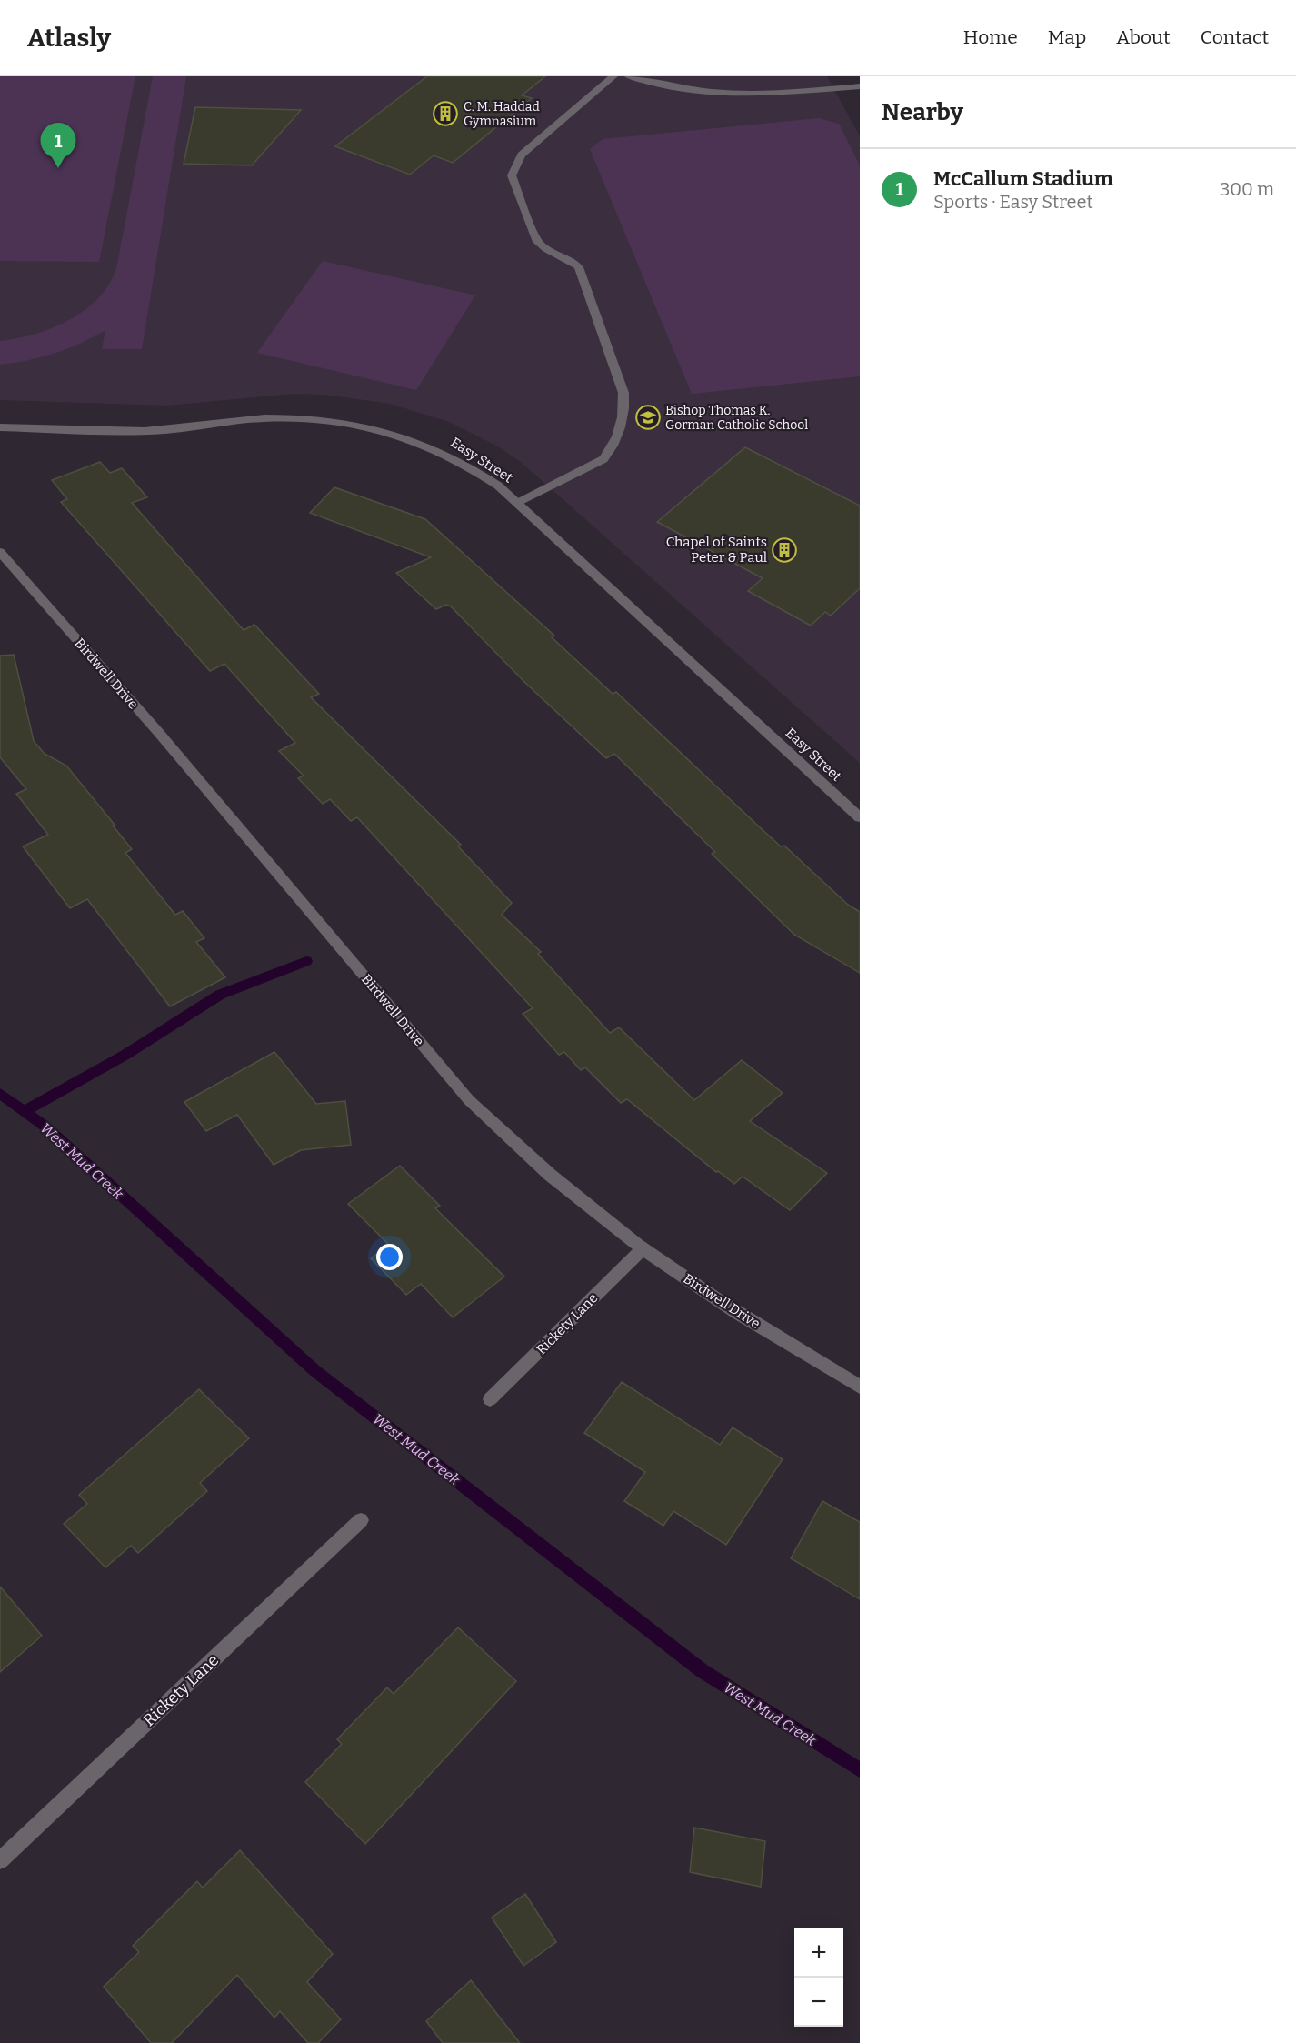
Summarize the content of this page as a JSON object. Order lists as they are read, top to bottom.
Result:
{
  "streets": {
    "street": ["Easy Street", "Birdwell Drive", "Rickety Lane"]
  },
  "crossings": [
    ["Birdwell Drive", "Rickety Lane"]
  ],
  "water": ["West Mud Creek"],
  "places": {
    "building": ["C. M. Haddad Gymnasium", "Chapel of Saints Peter & Paul"],
    "school or university": ["Bishop Thomas K. Gorman Catholic School"]
  },
  "page": {
    "header": "Atlasly",
    "nav": [
      "Home",
      "Map",
      "About",
      "Contact"
    ],
    "heading": "Nearby",
    "pins": "1",
    "list": [
      {
        "mark": "1",
        "name": "McCallum Stadium",
        "note": "Sports · Easy Street",
        "value": "300 m"
      }
    ],
    "map_buttons": ["+", "−"]
  }
}
